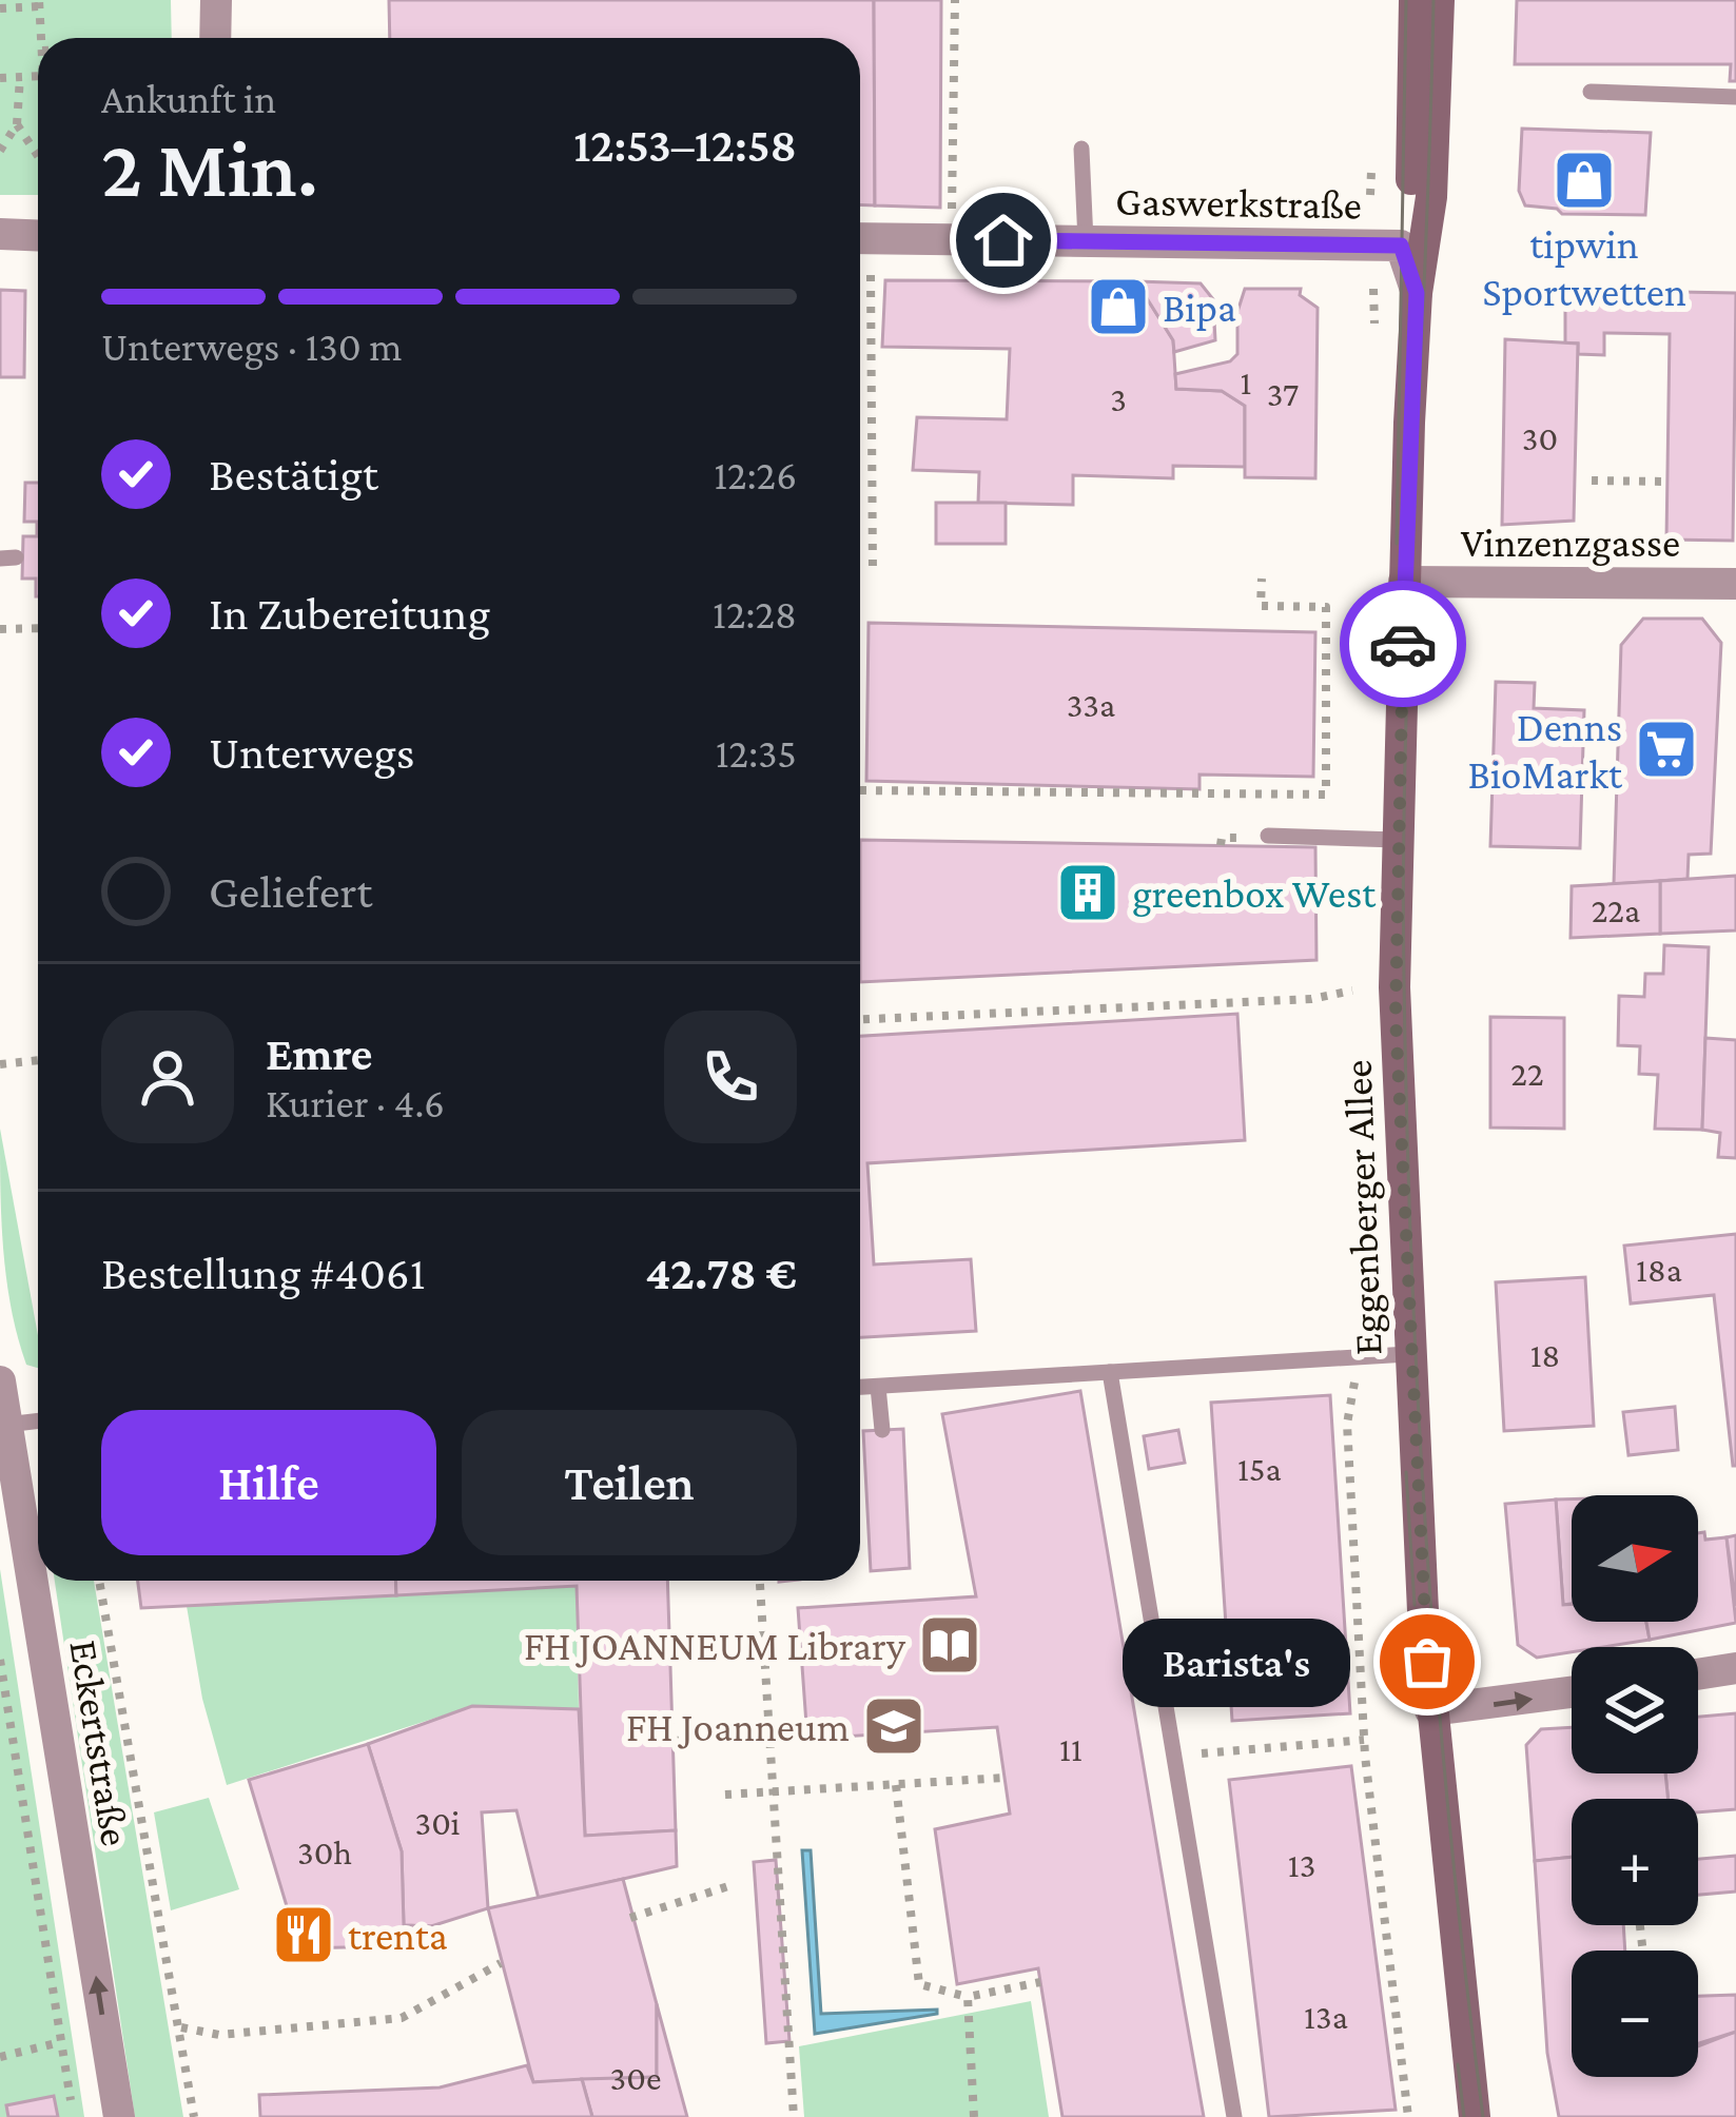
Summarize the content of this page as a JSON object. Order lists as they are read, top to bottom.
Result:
{
  "streets": {
    "main road": ["Eggenberger Allee"],
    "street": ["Gaswerkstraße", "Vinzenzgasse", "Eckertstraße"]
  },
  "crossings": [
    ["Gaswerkstraße", "Eggenberger Allee"],
    ["Vinzenzgasse", "Eggenberger Allee"]
  ],
  "one_way": ["Eckertstraße"],
  "places": {
    "shop": ["tipwin Sportwetten", "Bipa"],
    "supermarket": ["Denns BioMarkt"],
    "building": ["greenbox West"],
    "library": ["FH JOANNEUM Library"],
    "other": ["Barista's"],
    "school or university": ["FH Joanneum"],
    "restaurant": ["trenta"]
  },
  "house_numbers": [
    "1",
    "37",
    "3",
    "30",
    "33a",
    "22a",
    "22",
    "18a",
    "18",
    "15a",
    "11",
    "30i",
    "30h",
    "13",
    "13a",
    "30e"
  ],
  "north": "right",
  "page": {
    "heading": ["2 Min.", "Ankunft in", "12:53–12:58"],
    "panel": [
      "Emre",
      "Kurier · 4.6",
      "Bestellung #4061",
      "42.78 €"
    ],
    "bar": "Unterwegs · 130 m",
    "list": [
      ["Bestätigt", "12:26"],
      ["In Zubereitung", "12:28"],
      ["Unterwegs", "12:35"],
      "Geliefert"
    ],
    "buttons": ["Hilfe", "Teilen"],
    "map_buttons": ["+", "−"],
    "bubble": "Barista's"
  }
}
